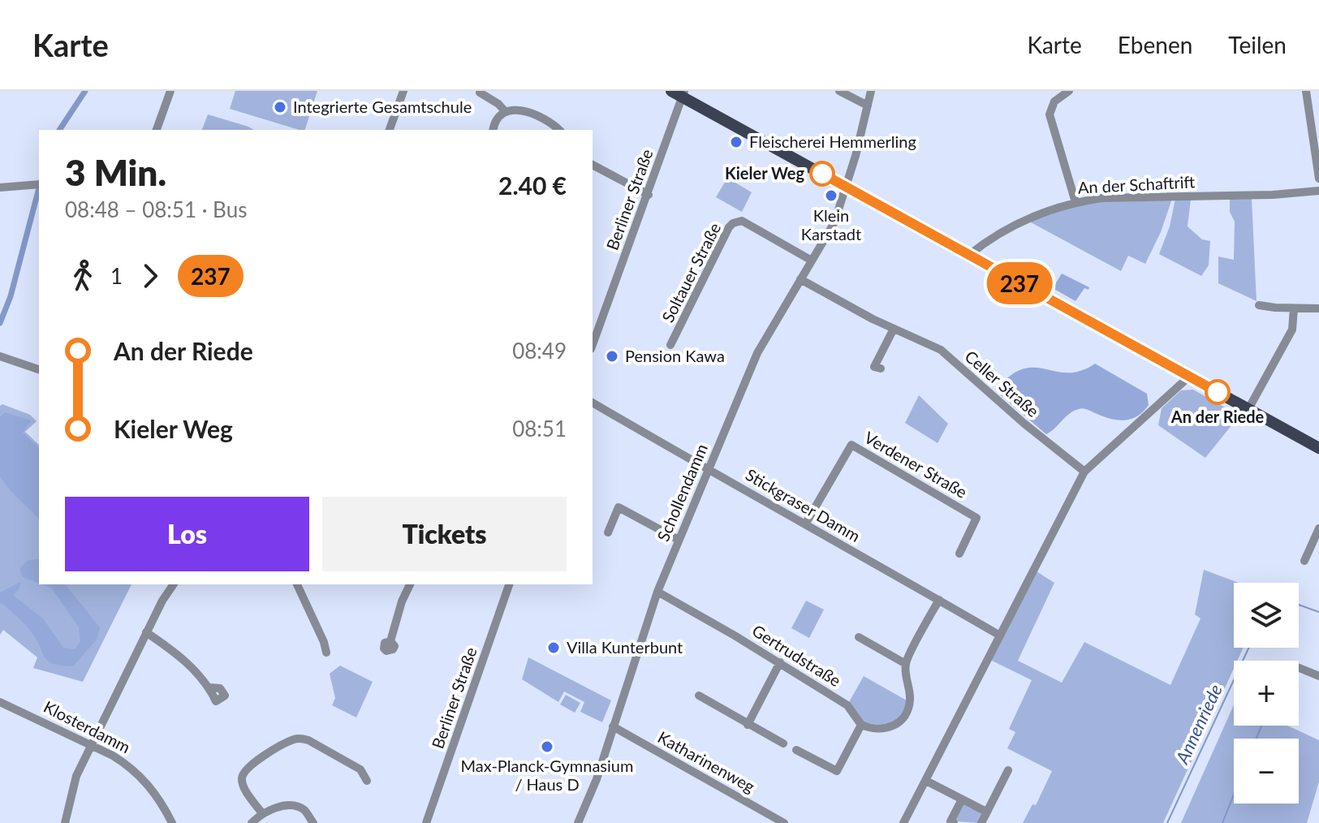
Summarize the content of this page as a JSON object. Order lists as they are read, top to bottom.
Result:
{
  "streets": {
    "street": [
      "An der Schaftrift",
      "Berliner Straße",
      "Soltauer Straße",
      "Celler Straße",
      "Verdener Straße",
      "Schollendamm",
      "Stickgraser Damm",
      "Gertrudstraße",
      "Klosterdamm",
      "Katharinenweg"
    ]
  },
  "crossings": [
    ["Soltauer Straße", "Schollendamm"],
    ["Celler Straße", "Schollendamm"],
    ["Verdener Straße", "Stickgraser Damm"],
    ["Schollendamm", "Stickgraser Damm"],
    ["Schollendamm", "Gertrudstraße"],
    ["Schollendamm", "Katharinenweg"]
  ],
  "water": ["Annenriede"],
  "places": [
    "Integrierte Gesamtschule",
    "Fleischerei Hemmerling",
    "Kieler Weg",
    "Klein Karstadt",
    "Pension Kawa",
    "An der Riede",
    "Villa Kunterbunt",
    "Max-Planck-Gymnasium / Haus D"
  ],
  "lines": ["bus line 237"],
  "page": {
    "header": "Karte",
    "nav": ["Karte", "Ebenen", "Teilen"],
    "on_map": "237",
    "heading": ["3 Min.", "08:48 – 08:51 · Bus", "2.40 €"],
    "legs": ["1", "237"],
    "list": [
      {
        "name": "An der Riede",
        "value": "08:49"
      },
      {
        "name": "Kieler Weg",
        "value": "08:51"
      }
    ],
    "buttons": ["Los", "Tickets"],
    "map_buttons": ["+", "−"]
  }
}
